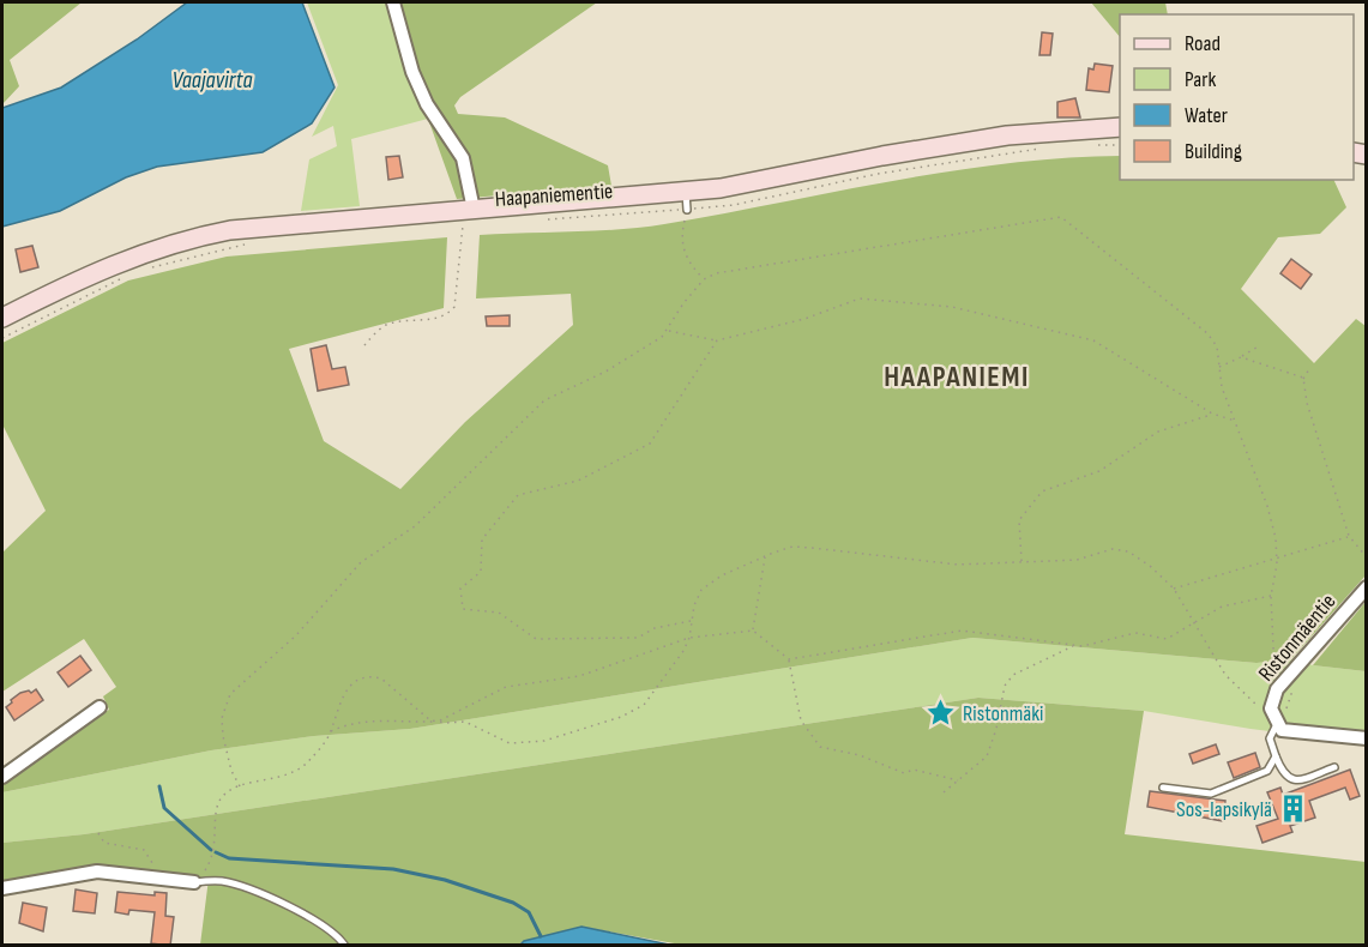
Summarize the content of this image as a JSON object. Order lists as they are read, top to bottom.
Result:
{
  "streets": {
    "street": ["Haapaniementie", "Ristonmäentie"]
  },
  "districts": ["HAAPANIEMI"],
  "water": ["Vaajavirta"],
  "places": {
    "place": ["Ristonmäki"],
    "building": ["Sos-lapsikylä"]
  },
  "legend": [
    "Road",
    "Park",
    "Water",
    "Building"
  ]
}
